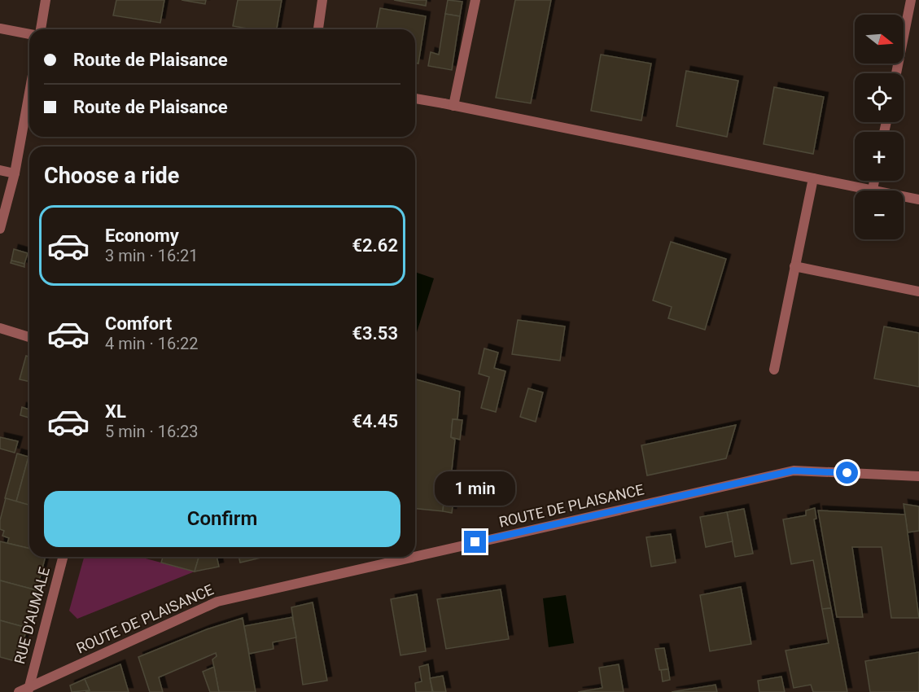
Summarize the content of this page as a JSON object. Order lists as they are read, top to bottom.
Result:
{
  "streets": {
    "street": ["ROUTE DE PLAISANCE", "RUE D'AUMALE"]
  },
  "crossings": [
    ["ROUTE DE PLAISANCE", "RUE D'AUMALE"]
  ],
  "north": "right",
  "page": {
    "map_buttons": ["+", "−"],
    "banner": ["Route de Plaisance", "Route de Plaisance"],
    "heading": "Choose a ride",
    "list": [
      {
        "name": "Economy",
        "note": "3 min · 16:21",
        "value": "€2.62"
      },
      {
        "name": "Comfort",
        "note": "4 min · 16:22",
        "value": "€3.53"
      },
      {
        "name": "XL",
        "note": "5 min · 16:23",
        "value": "€4.45"
      }
    ],
    "bubble": "1 min",
    "buttons": "Confirm"
  }
}
